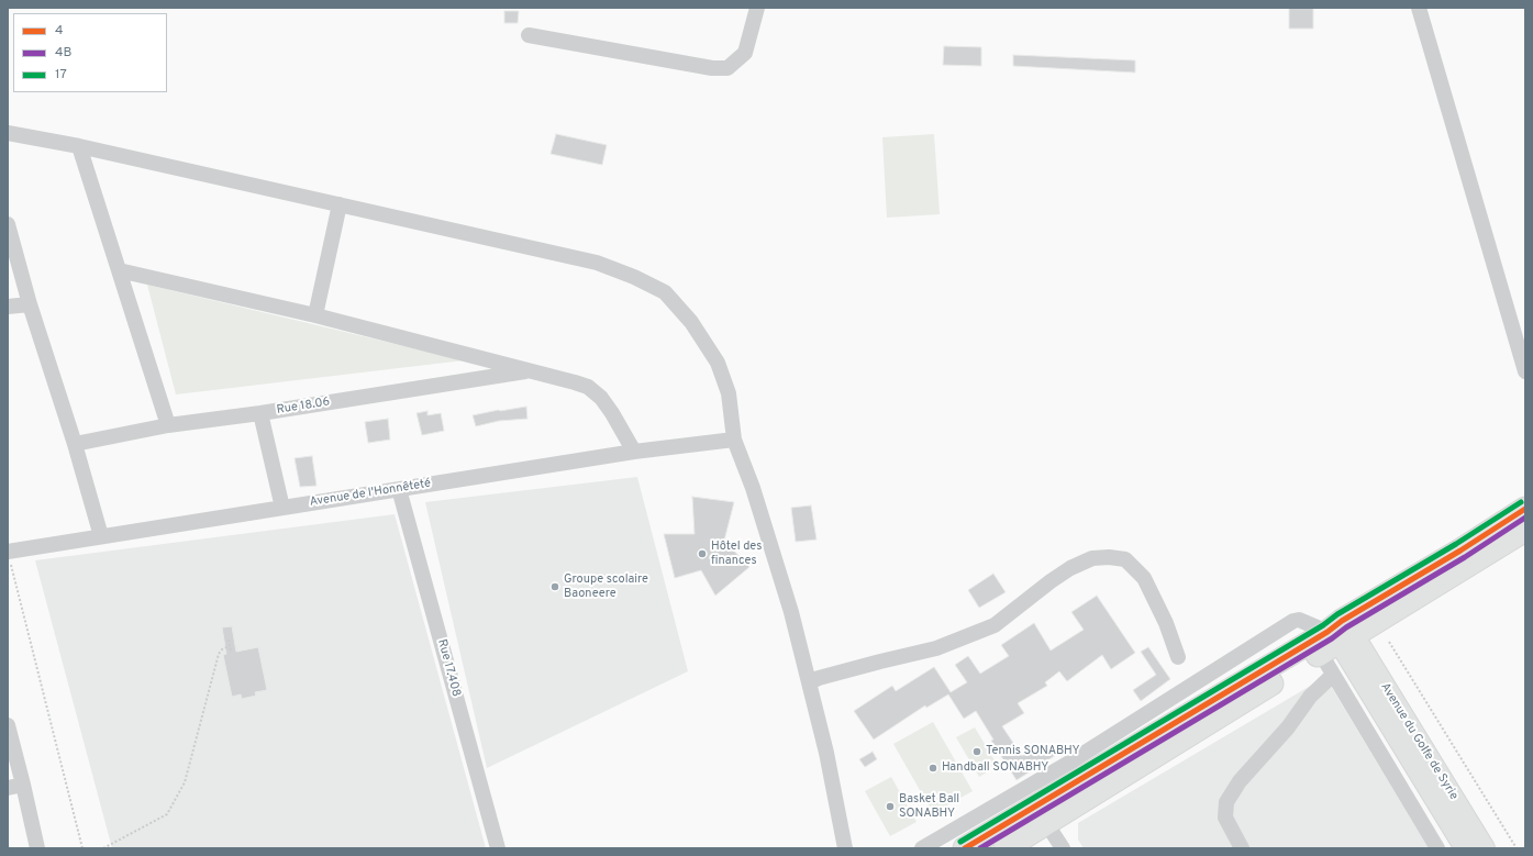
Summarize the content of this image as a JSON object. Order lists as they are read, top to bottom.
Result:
{
  "streets": {
    "main road": ["Avenue du Golfe de Syrie"],
    "street": ["Rue 18.06", "Avenue de l'Honnêteté", "Rue 17.408"]
  },
  "crossings": [
    ["Avenue de l'Honnêteté", "Rue 17.408"]
  ],
  "places": [
    "Hôtel des finances",
    "Groupe scolaire Baoneere",
    "Tennis SONABHY",
    "Handball SONABHY",
    "Basket Ball SONABHY"
  ],
  "lines": ["transit line 17", "transit line 4", "transit line 4B"],
  "legend": ["4", "4B", "17"]
}
